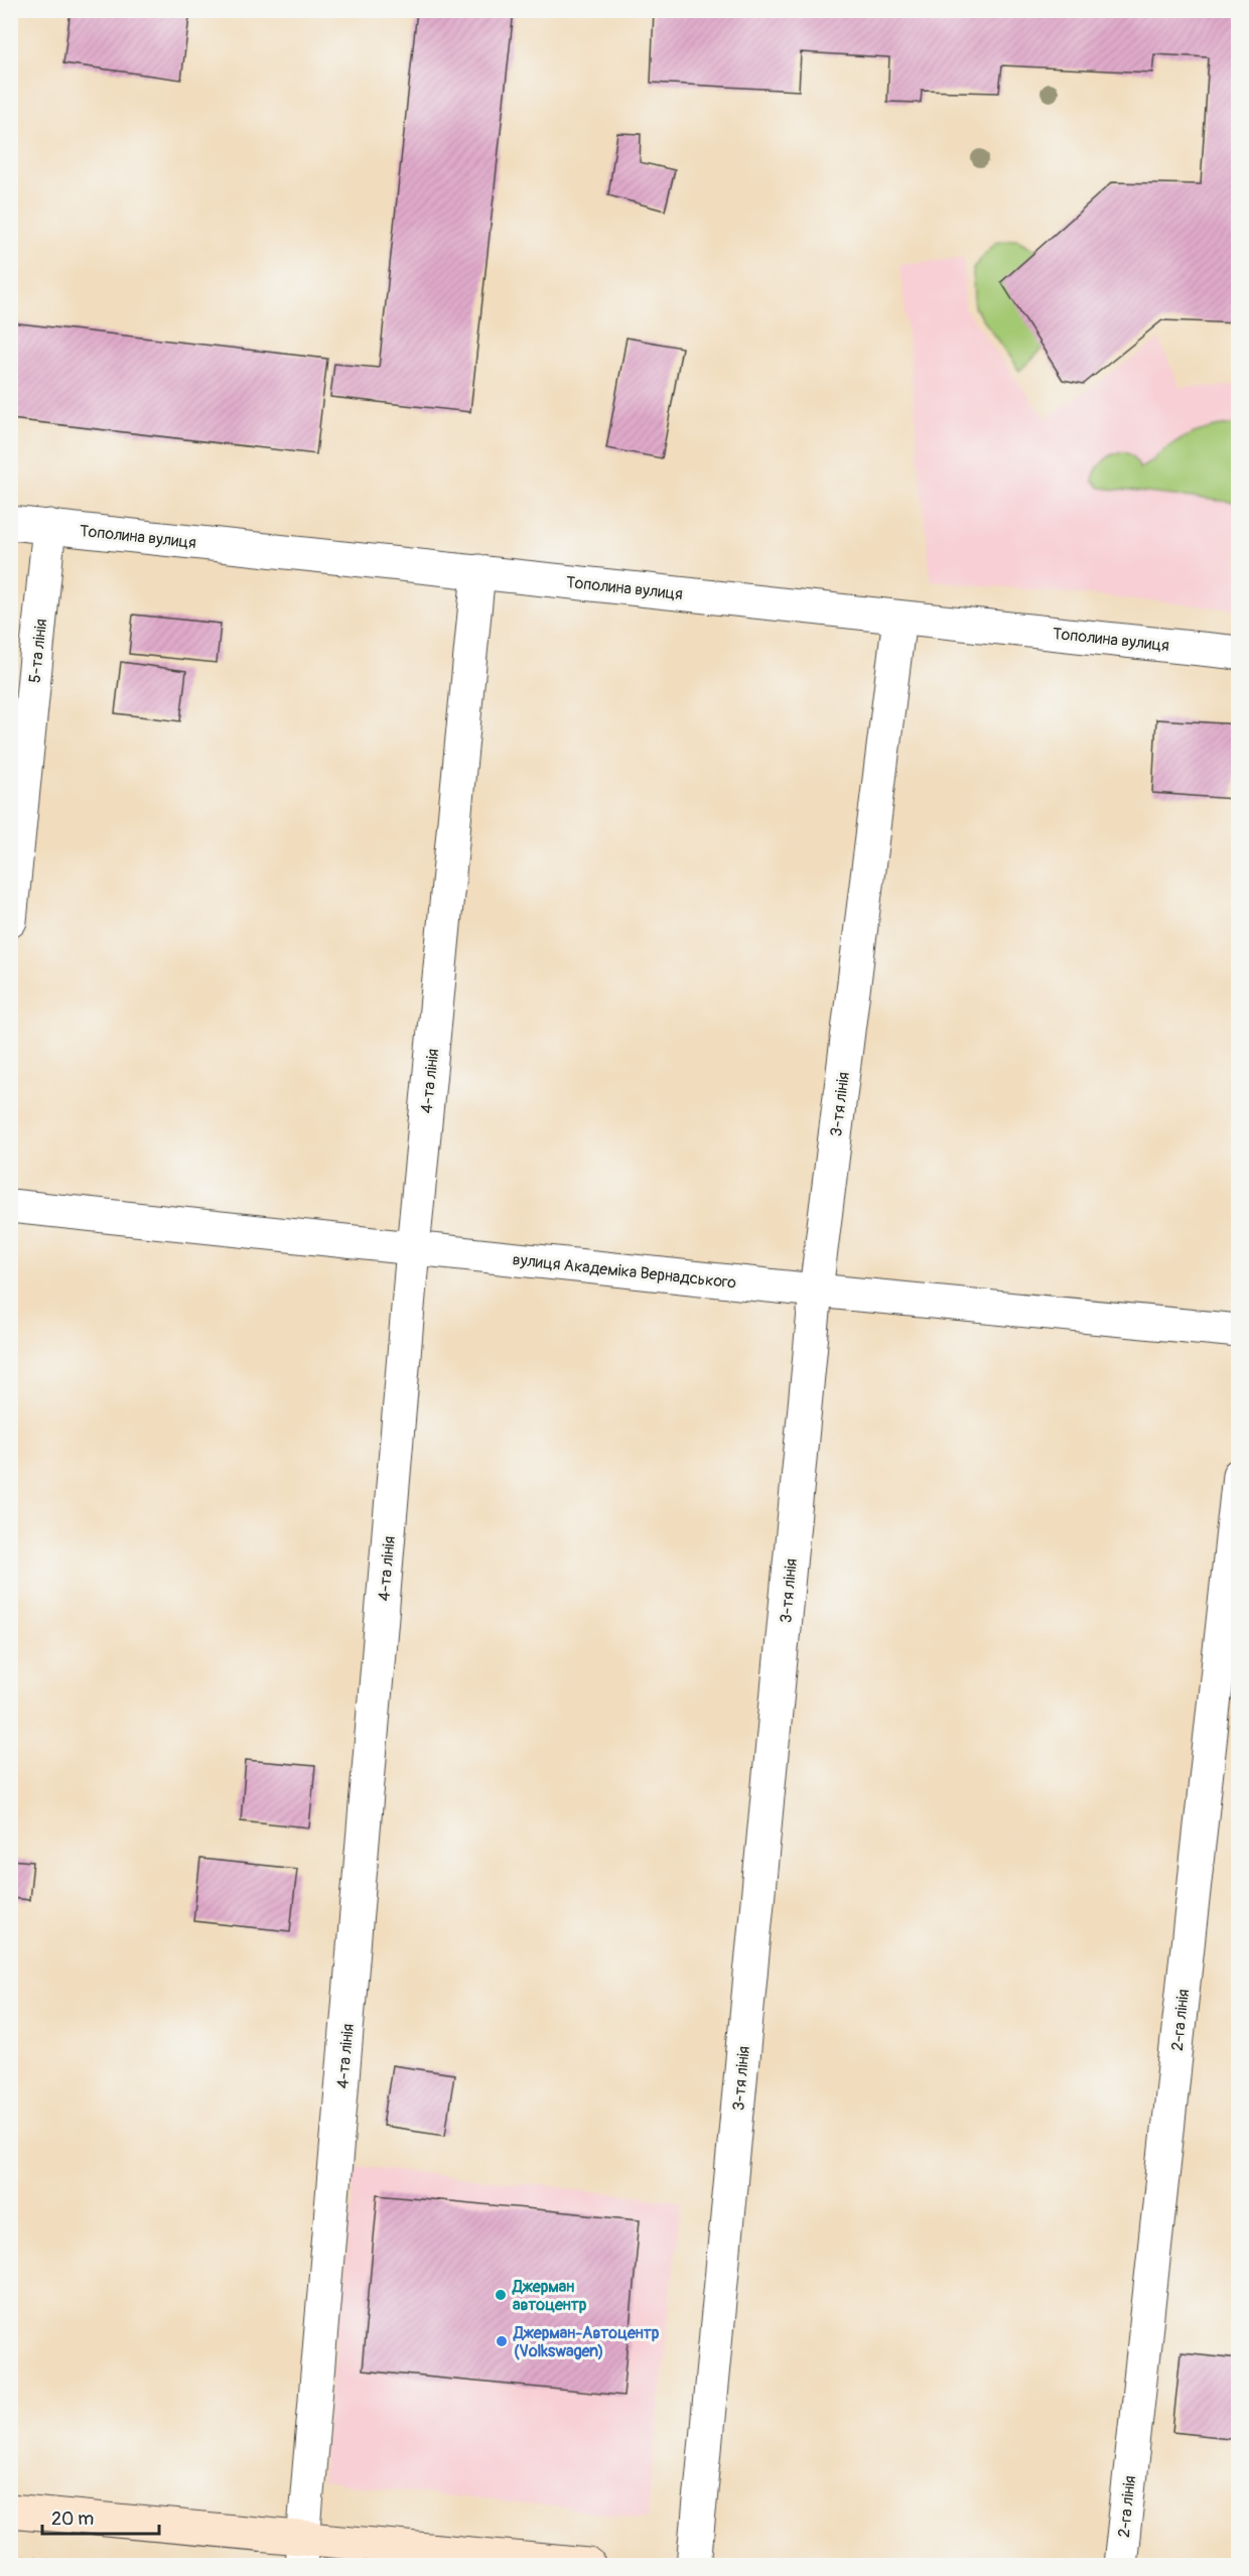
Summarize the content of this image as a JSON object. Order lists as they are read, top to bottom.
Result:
{
  "streets": {
    "street": [
      "Тополина вулиця",
      "5-та лінія",
      "4-та лінія",
      "3-тя лінія",
      "вулиця Академіка Вернадського",
      "2-га лінія"
    ]
  },
  "crossings": [
    ["Тополина вулиця", "5-та лінія"],
    ["Тополина вулиця", "4-та лінія"],
    ["Тополина вулиця", "3-тя лінія"],
    ["4-та лінія", "вулиця Академіка Вернадського"],
    ["3-тя лінія", "вулиця Академіка Вернадського"]
  ],
  "places": ["Джерман автоцентр", "Джерман-Автоцентр (Volkswagen)"],
  "scale_bar": "20 m"
}
